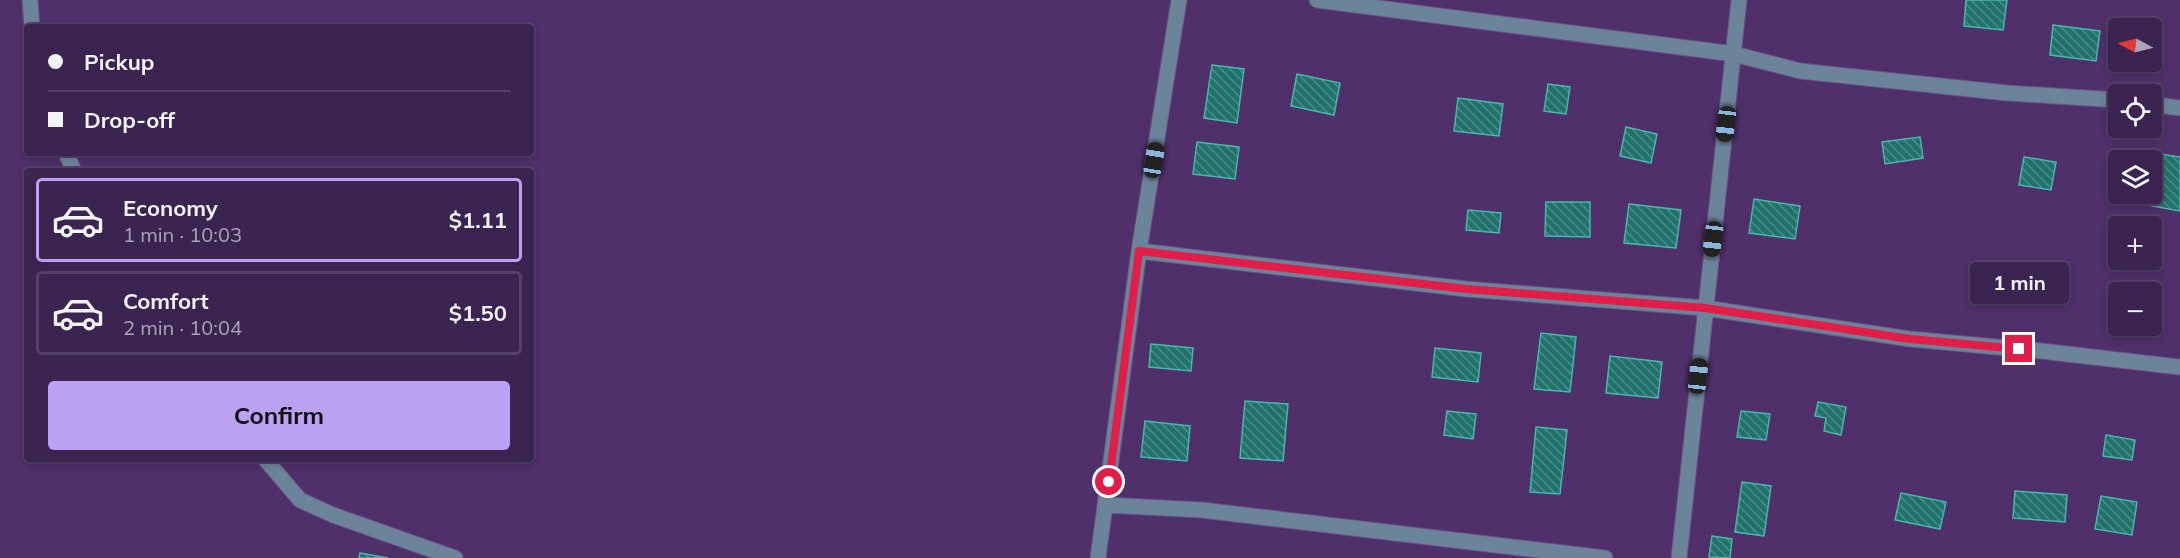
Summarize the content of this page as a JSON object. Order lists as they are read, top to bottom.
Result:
{
  "north": "left",
  "page": {
    "map_buttons": ["+", "−"],
    "banner": ["Pickup", "Drop-off"],
    "list": [
      {
        "name": "Economy",
        "note": "1 min · 10:03",
        "value": "$1.11"
      },
      {
        "name": "Comfort",
        "note": "2 min · 10:04",
        "value": "$1.50"
      }
    ],
    "bubble": "1 min",
    "buttons": "Confirm"
  }
}
